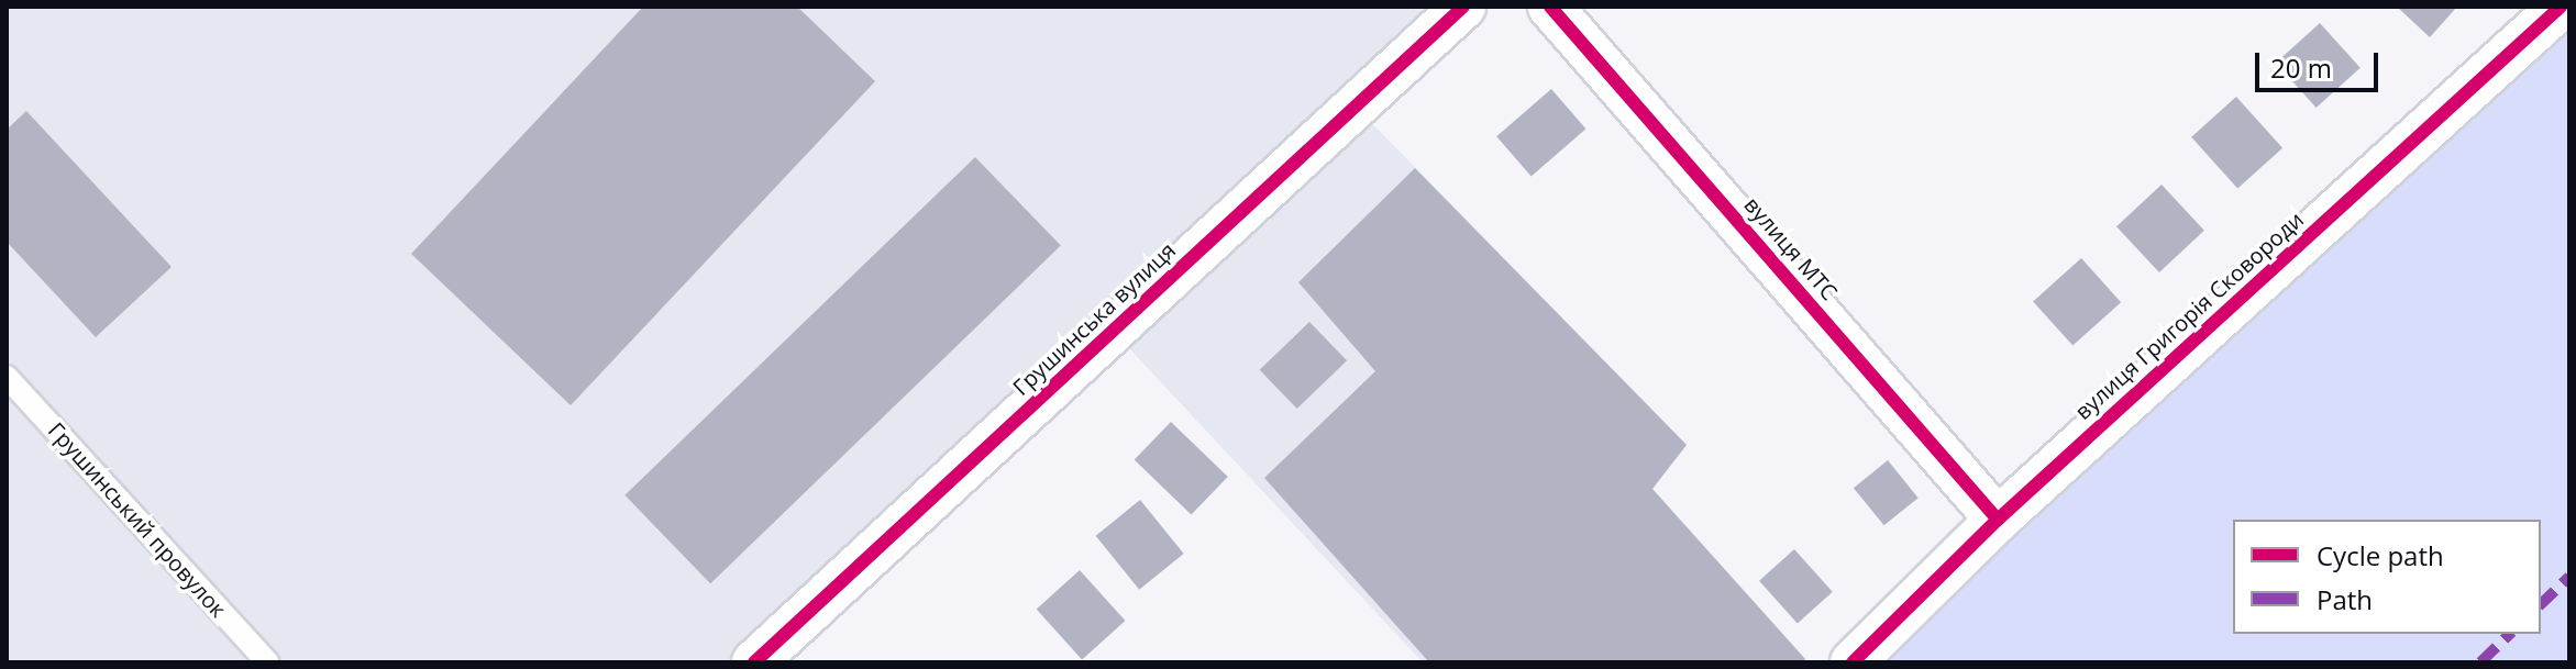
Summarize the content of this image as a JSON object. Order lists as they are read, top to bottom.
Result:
{
  "streets": {
    "street": ["вулиця МТС", "вулиця Григорія Сковороди", "Грушинська вулиця"],
    "lane": ["Грушинський провулок"]
  },
  "crossings": [
    ["вулиця МТС", "вулиця Григорія Сковороди"]
  ],
  "legend": ["Cycle path", "Path"],
  "scale_bar": "20 m"
}
